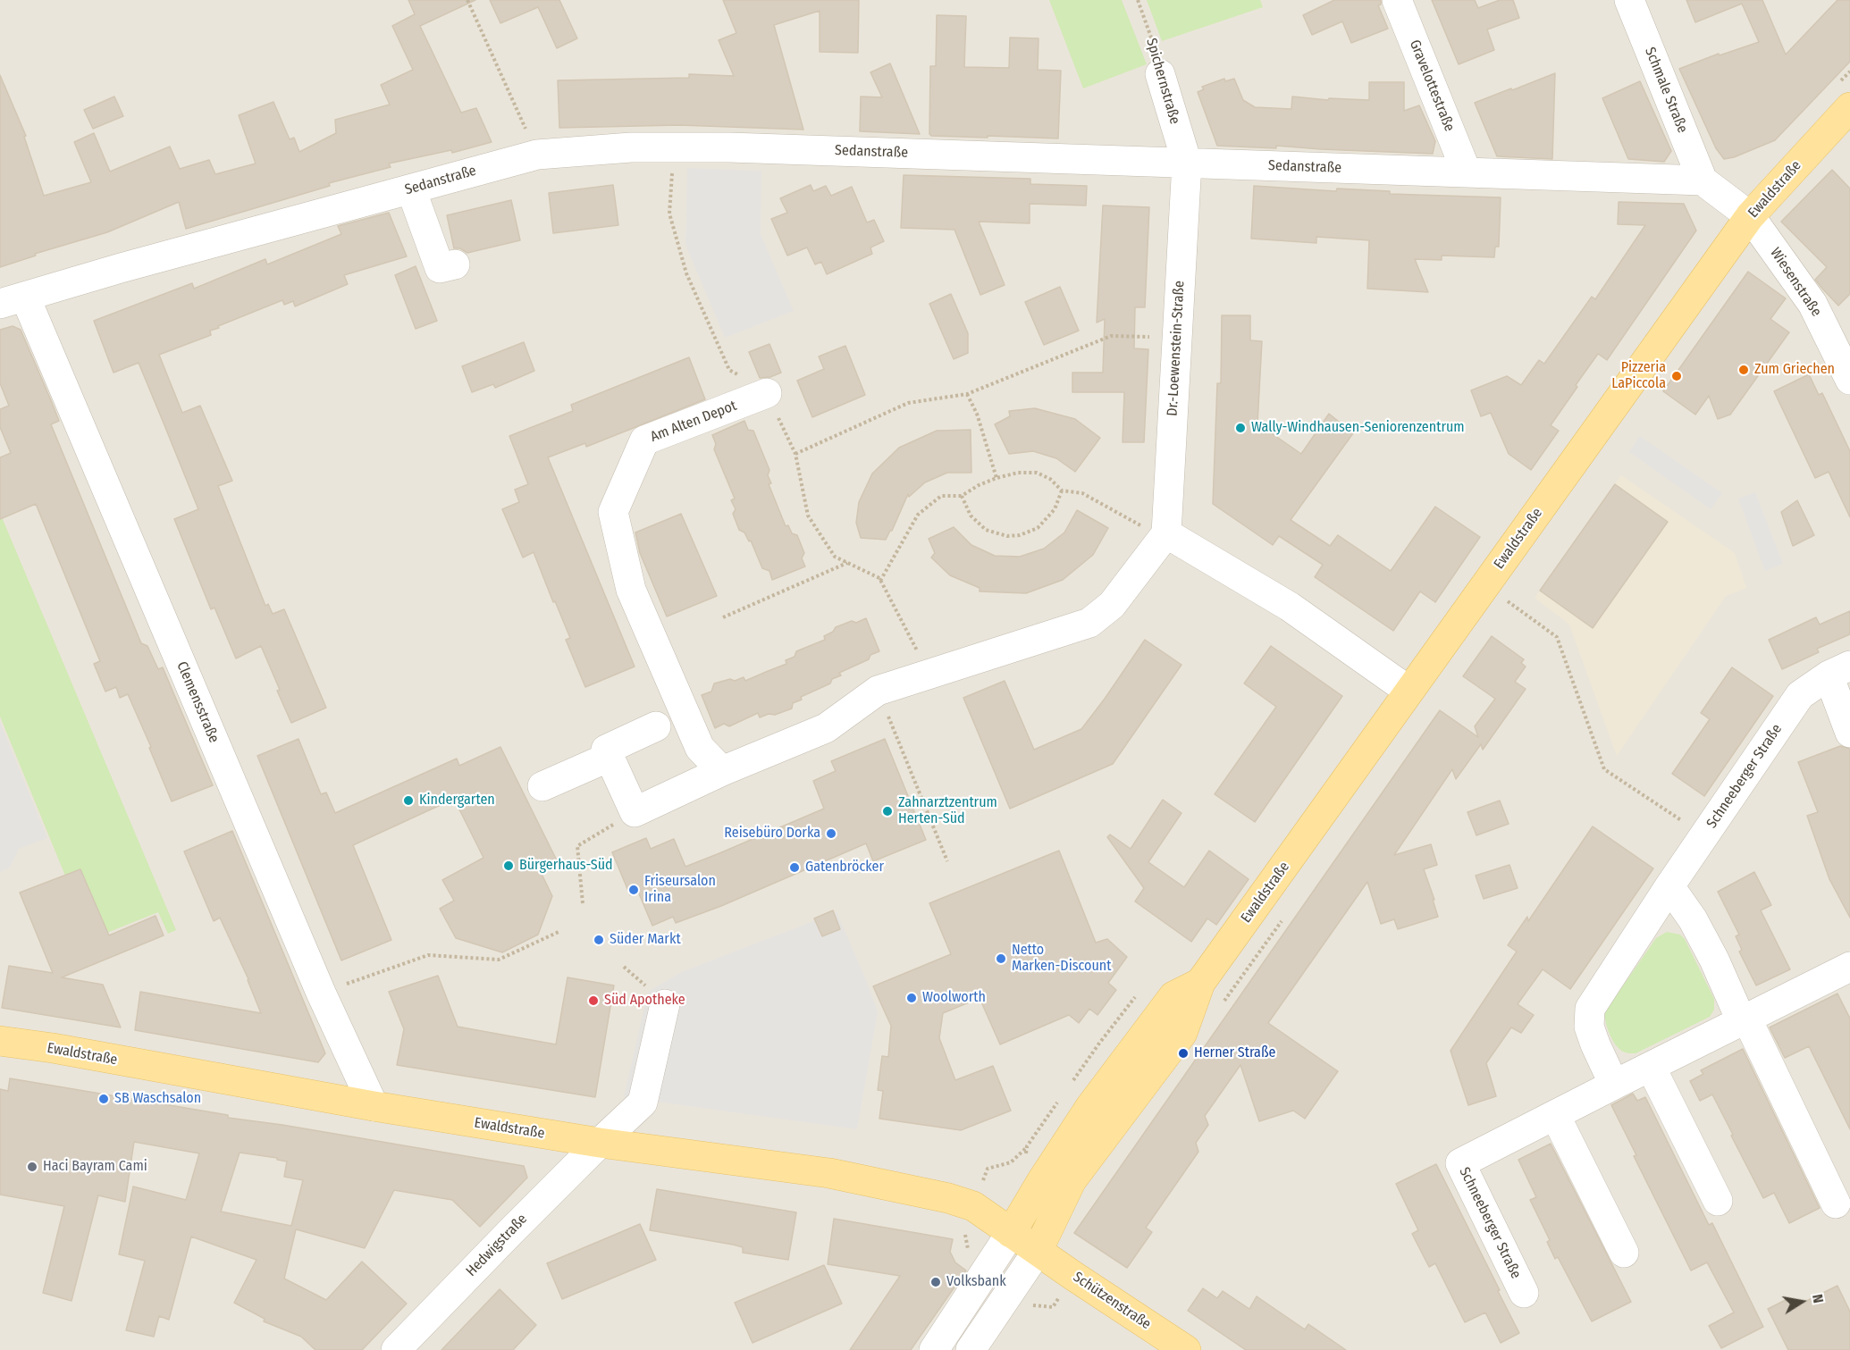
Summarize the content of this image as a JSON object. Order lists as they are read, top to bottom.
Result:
{
  "streets": {
    "main road": ["Ewaldstraße", "Schützenstraße"],
    "street": [
      "Spichernstraße",
      "Gravelottestraße",
      "Schmale Straße",
      "Sedanstraße",
      "Wiesenstraße",
      "Dr.-Loewenstein-Straße",
      "Am Alten Depot",
      "Clemensstraße",
      "Schneeberger Straße",
      "Hedwigstraße"
    ]
  },
  "crossings": [
    ["Spichernstraße", "Sedanstraße"],
    ["Spichernstraße", "Dr.-Loewenstein-Straße"],
    ["Gravelottestraße", "Sedanstraße"],
    ["Schmale Straße", "Sedanstraße"],
    ["Sedanstraße", "Dr.-Loewenstein-Straße"],
    ["Sedanstraße", "Clemensstraße"],
    ["Ewaldstraße", "Wiesenstraße"],
    ["Ewaldstraße", "Clemensstraße"],
    ["Ewaldstraße", "Hedwigstraße"],
    ["Ewaldstraße", "Schützenstraße"]
  ],
  "places": [
    "Zum Griechen",
    "Pizzeria LaPiccola",
    "Wally-Windhausen-Seniorenzentrum",
    "Kindergarten",
    "Zahnarztzentrum Herten-Süd",
    "Reisebüro Dorka",
    "Bürgerhaus-Süd",
    "Gatenbröcker",
    "Friseursalon Irina",
    "Süder Markt",
    "Netto Marken-Discount",
    "Woolworth",
    "Süd Apotheke",
    "Herner Straße",
    "SB Waschsalon",
    "Haci Bayram Cami",
    "Volksbank"
  ],
  "north": "right"
}
